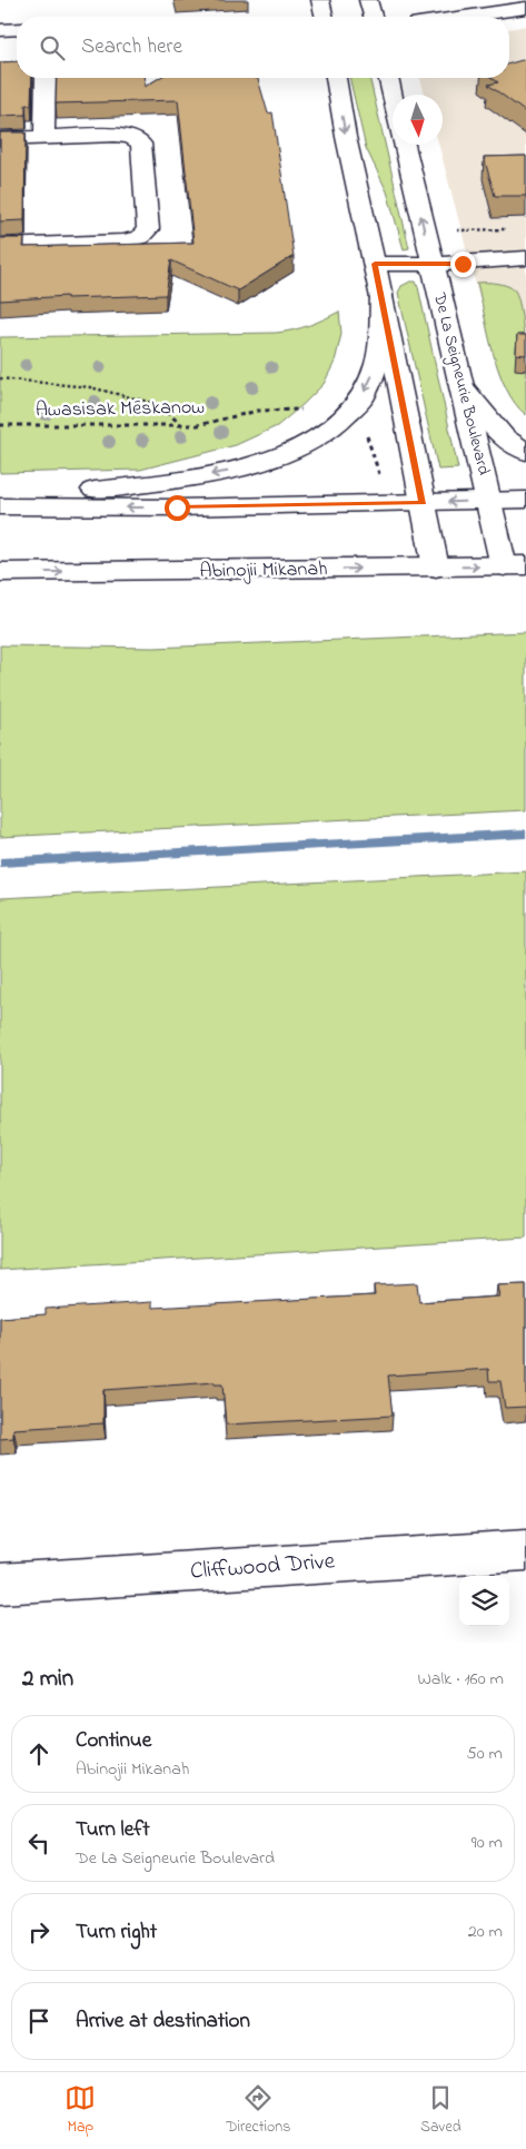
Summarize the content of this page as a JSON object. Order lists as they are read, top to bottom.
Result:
{
  "streets": {
    "street": ["De La Seigneurie Boulevard", "Abinojii Mikanah", "Cliffwood Drive"],
    "path": ["Awasisak Mēskanow"]
  },
  "crossings": [
    ["De La Seigneurie Boulevard", "Abinojii Mikanah"]
  ],
  "north": "bottom",
  "page": {
    "search": "Search here",
    "heading": ["2 min", "Walk · 160 m"],
    "list": [
      ["Continue", "Abinojii Mikanah", "50 m"],
      ["Turn left", "De La Seigneurie Boulevard", "90 m"],
      ["Turn right", "20 m"],
      "Arrive at destination"
    ],
    "nav": ["Map", "Directions", "Saved"]
  }
}
